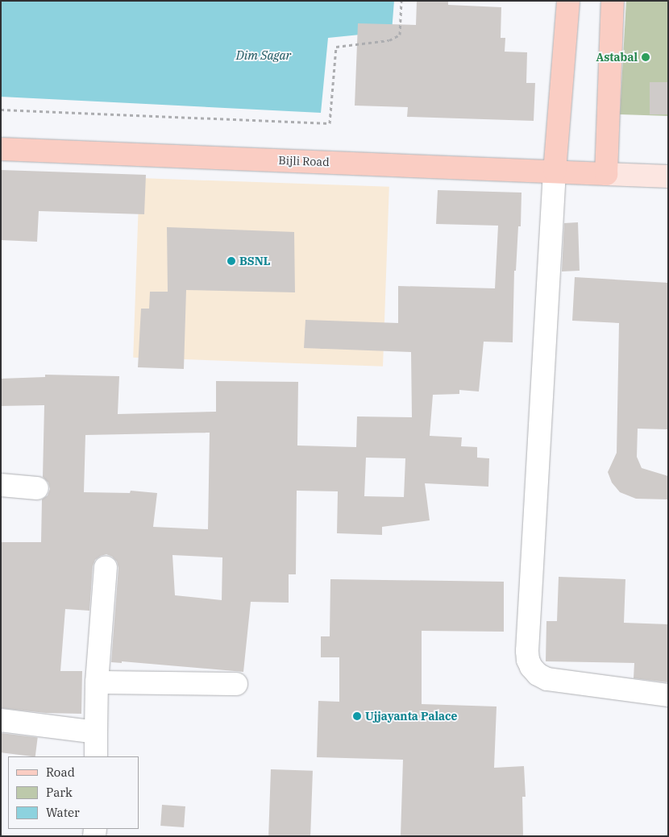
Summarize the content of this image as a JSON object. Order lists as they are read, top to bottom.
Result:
{
  "streets": {
    "main road": ["Bijli Road"]
  },
  "water": ["Dim Sagar"],
  "places": ["Astabal", "BSNL", "Ujjayanta Palace"],
  "legend": ["Road", "Park", "Water"]
}
